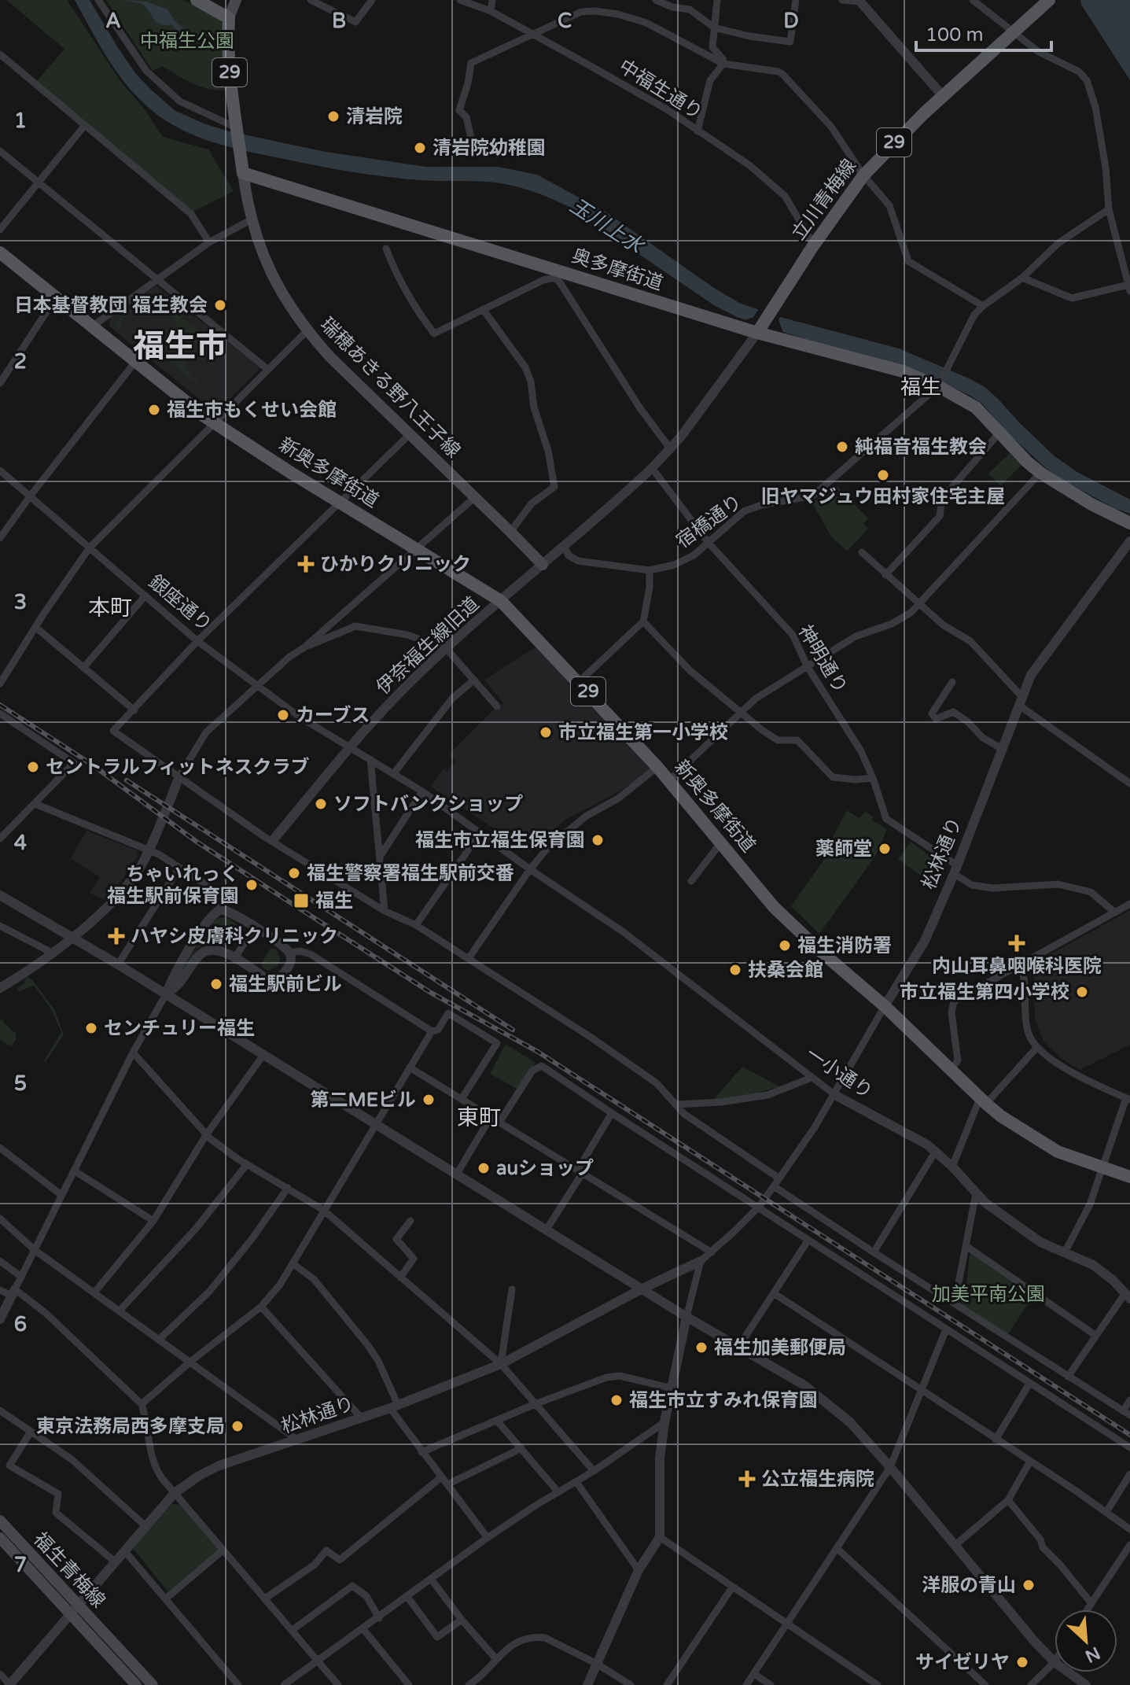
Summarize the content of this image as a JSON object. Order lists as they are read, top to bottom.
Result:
{
  "streets": {
    "main road": [
      "29",
      "立川青梅線",
      "奥多摩街道",
      "瑞穂あきる野八王子線",
      "新奥多摩街道",
      "福生青梅線"
    ],
    "street": [
      "中福生通り",
      "宿橋通り",
      "銀座通り",
      "伊奈福生線旧道",
      "神明通り",
      "松林通り",
      "一小通り"
    ]
  },
  "crossings": [
    ["29", "奥多摩街道"],
    ["29", "瑞穂あきる野八王子線"],
    ["中福生通り", "立川青梅線"],
    ["立川青梅線", "奥多摩街道"],
    ["立川青梅線", "伊奈福生線旧道"],
    ["奥多摩街道", "瑞穂あきる野八王子線"],
    ["奥多摩街道", "宿橋通り"],
    ["奥多摩街道", "伊奈福生線旧道"],
    ["瑞穂あきる野八王子線", "伊奈福生線旧道"],
    ["新奥多摩街道", "伊奈福生線旧道"],
    ["新奥多摩街道", "松林通り"],
    ["宿橋通り", "伊奈福生線旧道"],
    ["宿橋通り", "神明通り"],
    ["銀座通り", "伊奈福生線旧道"],
    ["銀座通り", "一小通り"],
    ["伊奈福生線旧道", "神明通り"],
    ["神明通り", "松林通り"],
    ["松林通り", "一小通り"],
    ["松林通り", "福生青梅線"]
  ],
  "districts": [
    "福生市",
    "福生",
    "本町",
    "東町"
  ],
  "water": ["玉川上水"],
  "parks": ["中福生公園", "加美平南公園"],
  "places": {
    "other": [
      "清岩院",
      "清岩院幼稚園",
      "日本基督教団 福生教会",
      "福生市もくせい会館",
      "純福音福生教会",
      "旧ヤマジュウ田村家住宅主屋",
      "カーブス",
      "市立福生第一小学校",
      "セントラルフィットネスクラブ",
      "ソフトバンクショップ",
      "福生市立福生保育園",
      "薬師堂",
      "福生警察署福生駅前交番",
      "ちゃいれっく 福生駅前保育園",
      "福生消防署",
      "扶桑会館",
      "福生駅前ビル",
      "市立福生第四小学校",
      "センチュリー福生",
      "第二MEビル",
      "auショップ",
      "福生加美郵便局",
      "福生市立すみれ保育園",
      "東京法務局西多摩支局",
      "洋服の青山",
      "サイゼリヤ"
    ],
    "health": [
      "ひかりクリニック",
      "ハヤシ皮膚科クリニック",
      "内山耳鼻咽喉科医院",
      "公立福生病院"
    ],
    "transit": ["福生"]
  },
  "scale_bar": "100 m",
  "north": "bottom right",
  "grid": {
    "columns": [
      "A",
      "B",
      "C",
      "D"
    ],
    "rows": [
      "1",
      "2",
      "3",
      "4",
      "5",
      "6",
      "7"
    ]
  }
}
